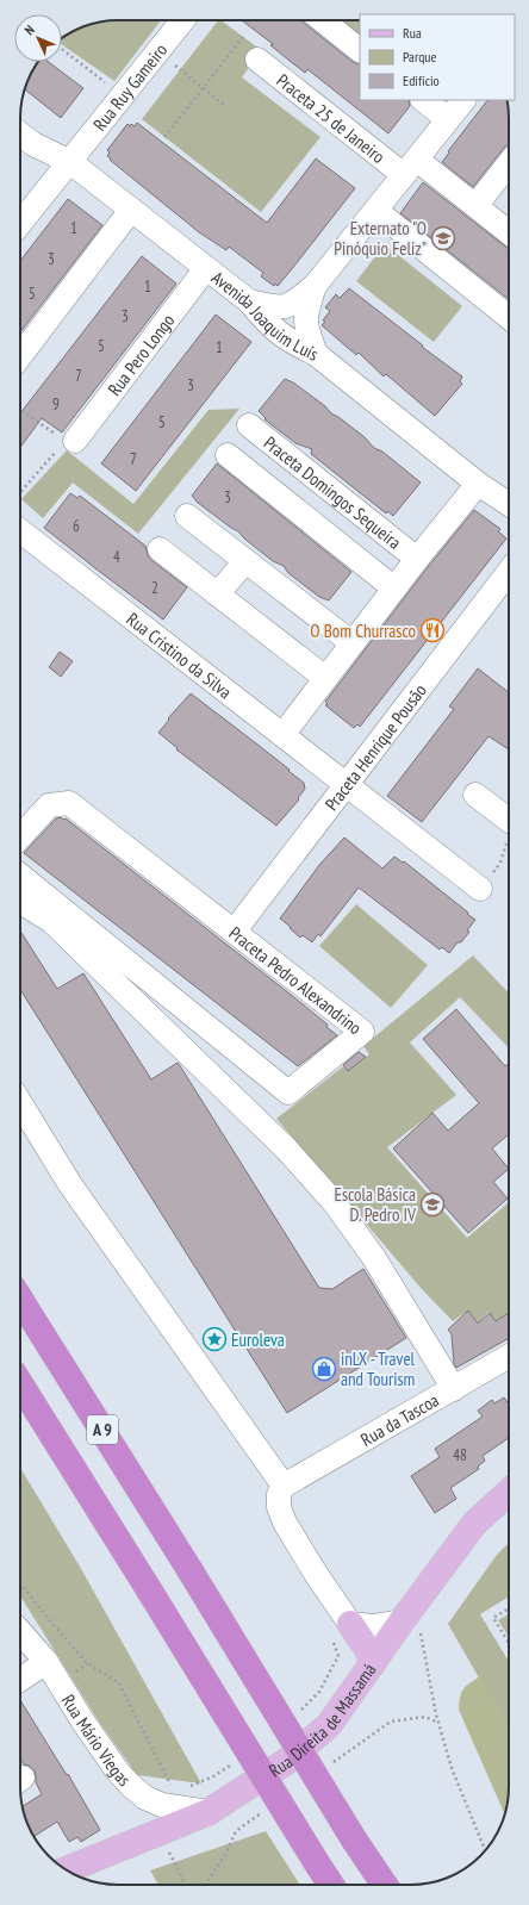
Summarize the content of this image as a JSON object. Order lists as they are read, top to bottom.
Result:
{
  "streets": {
    "highway": ["A 9"],
    "main road": ["Rua Direita de Massamá"],
    "street": [
      "Rua Ruy Gameiro",
      "Praceta 25 de Janeiro",
      "Avenida Joaquim Luís",
      "Rua Pero Longo",
      "Praceta Domingos Sequeira",
      "Rua Cristino da Silva",
      "Praceta Henrique Pousão",
      "Praceta Pedro Alexandrino",
      "Rua da Tascoa",
      "Rua Mário Viegas"
    ]
  },
  "crossings": [
    ["Rua Ruy Gameiro", "Avenida Joaquim Luís"],
    ["Avenida Joaquim Luís", "Rua Pero Longo"],
    ["Avenida Joaquim Luís", "Praceta Domingos Sequeira"],
    ["Praceta Domingos Sequeira", "Rua Cristino da Silva"],
    ["Rua Cristino da Silva", "Praceta Henrique Pousão"],
    ["Praceta Henrique Pousão", "Praceta Pedro Alexandrino"],
    ["Rua Direita de Massamá", "Rua Mário Viegas"]
  ],
  "places": {
    "school or university": ["Externato \"O Pinóquio Feliz\"", "Escola Básica D. Pedro IV"],
    "restaurant": ["O Bom Churrasco"],
    "place": ["Euroleva"],
    "shop": ["inLX - Travel and Tourism"]
  },
  "house_numbers": [
    "1",
    "3",
    "1",
    "5",
    "3",
    "5",
    "1",
    "7",
    "3",
    "9",
    "5",
    "7",
    "3",
    "6",
    "4",
    "2",
    "48"
  ],
  "legend": ["Rua", "Parque", "Edifício"],
  "north": "top left"
}
